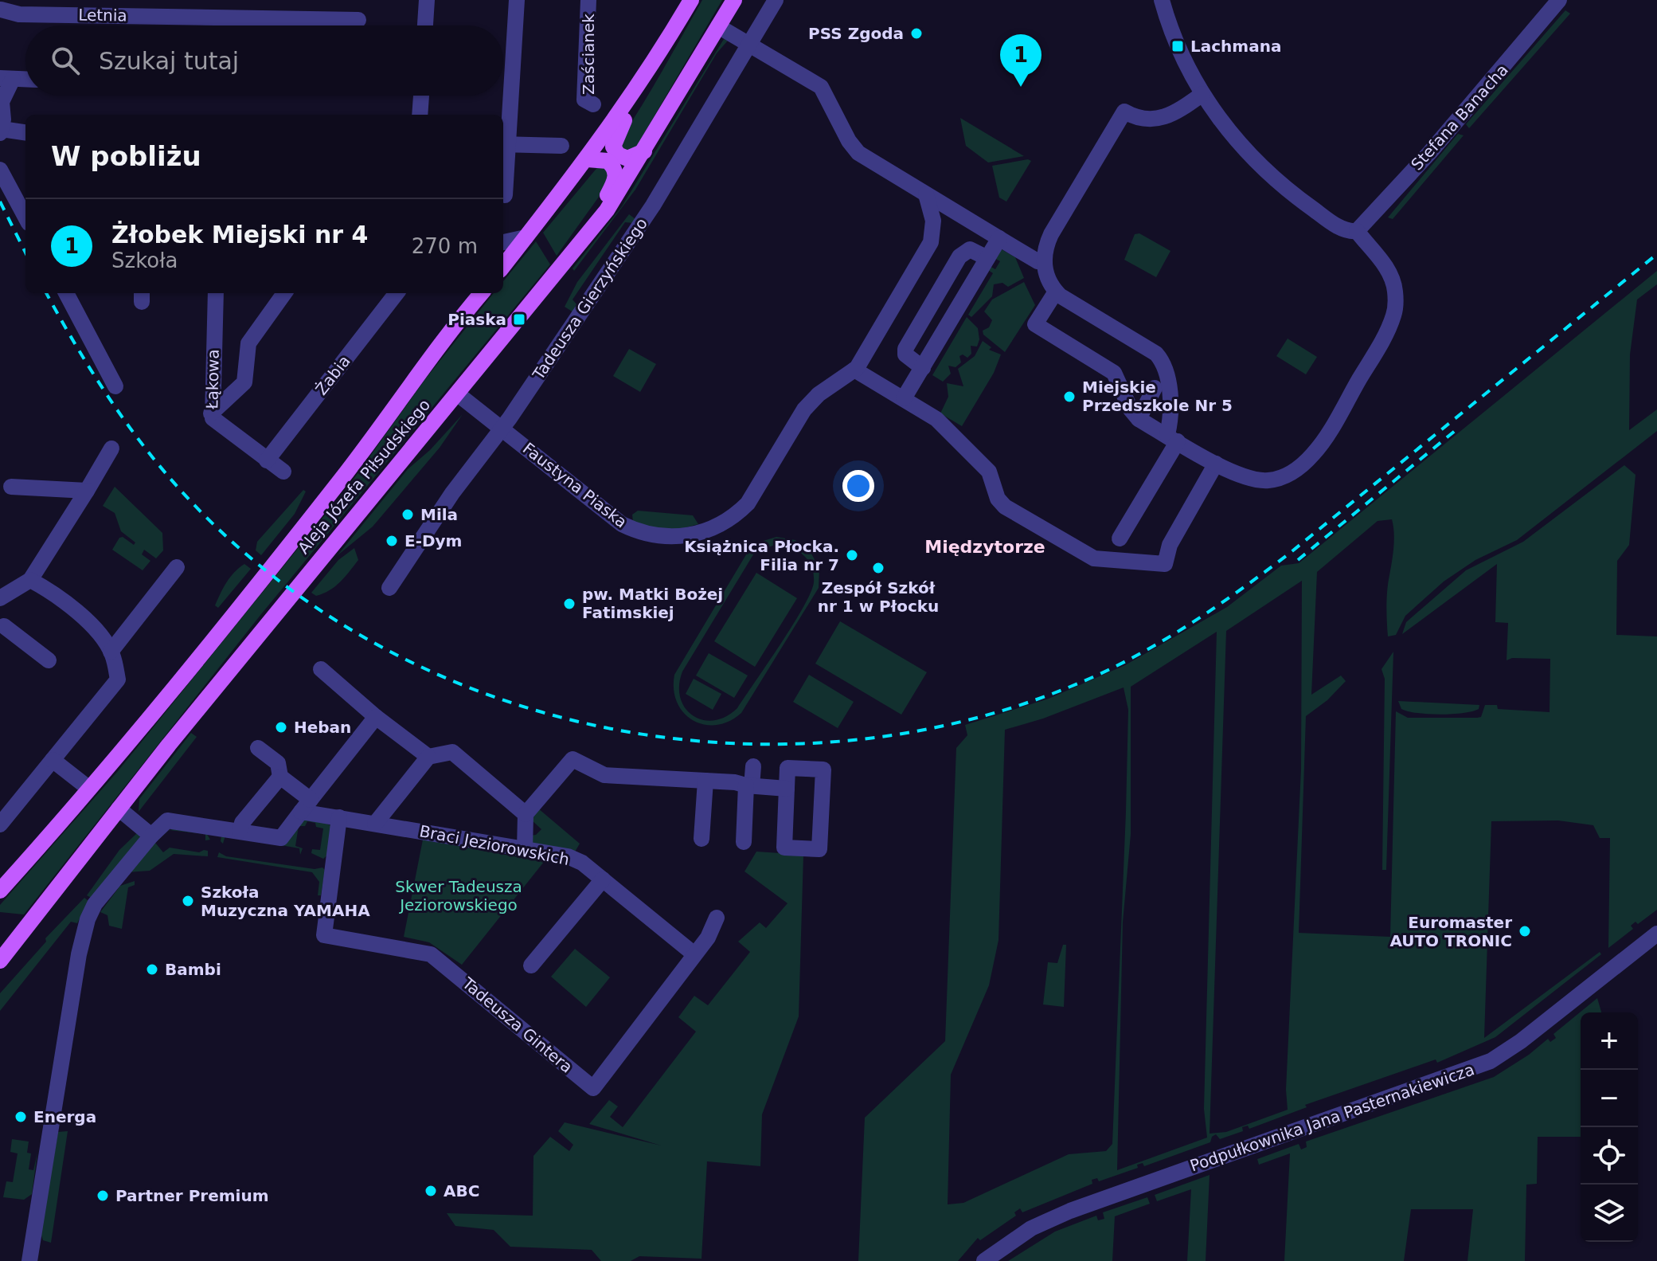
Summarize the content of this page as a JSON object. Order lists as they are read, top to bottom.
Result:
{
  "streets": {
    "main road": ["Aleja Józefa Piłsudskiego"],
    "street": [
      "Letnia",
      "Zaścianek",
      "Stefana Banacha",
      "Tadeusza Gierzyńskiego",
      "Żabia",
      "Łąkowa",
      "Faustyna Piaska",
      "Braci Jeziorowskich",
      "Tadeusza Gintera",
      "Podpułkownika Jana Pasternakiewicza"
    ]
  },
  "crossings": [
    ["Tadeusza Gierzyńskiego", "Faustyna Piaska"],
    ["Żabia", "Łąkowa"],
    ["Aleja Józefa Piłsudskiego", "Faustyna Piaska"],
    ["Braci Jeziorowskich", "Tadeusza Gintera"]
  ],
  "districts": ["Międzytorze"],
  "parks": ["Skwer Tadeusza Jeziorowskiego"],
  "places": {
    "other": [
      "PSS Zgoda",
      "Miejskie Przedszkole Nr 5",
      "Mila",
      "E-Dym",
      "Książnica Płocka. Filia nr 7",
      "Zespół Szkół nr 1 w Płocku",
      "pw. Matki Bożej Fatimskiej",
      "Heban",
      "Szkoła Muzyczna YAMAHA",
      "Euromaster AUTO TRONIC",
      "Bambi",
      "Energa",
      "ABC",
      "Partner Premium"
    ],
    "transit": ["Lachmana", "Piaska"]
  },
  "page": {
    "search": "Szukaj tutaj",
    "pins": "1",
    "heading": "W pobliżu",
    "list": [
      {
        "mark": "1",
        "name": "Żłobek Miejski nr 4",
        "note": "Szkoła",
        "value": "270 m"
      }
    ],
    "map_buttons": ["+", "−"]
  }
}
